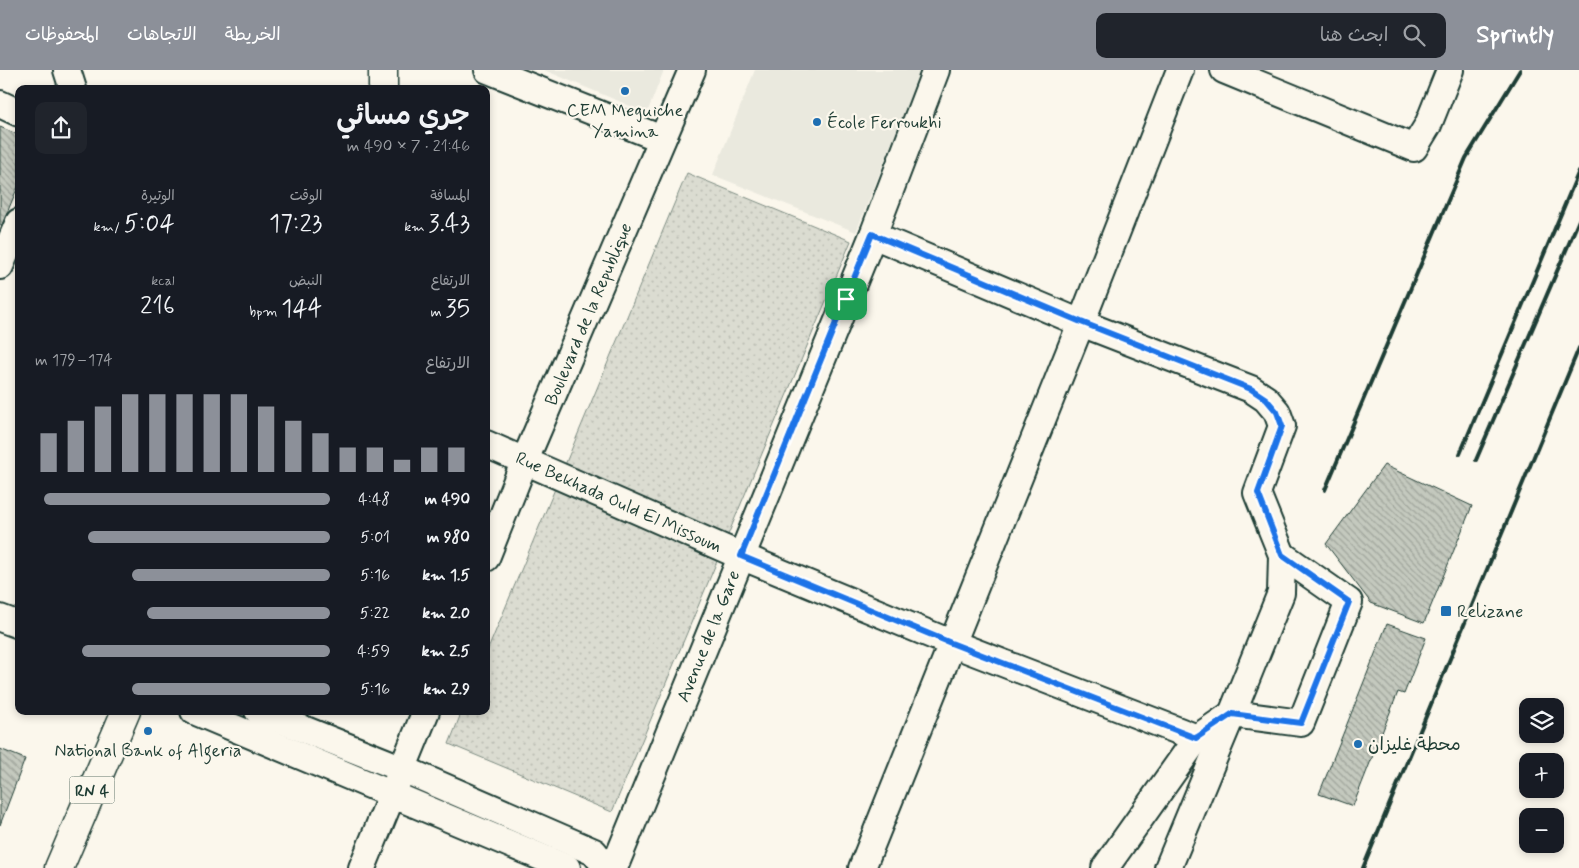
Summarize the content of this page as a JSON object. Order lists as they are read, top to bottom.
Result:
{
  "streets": {
    "main road": ["RN 4"],
    "street": ["Boulevard de la Republique", "Rue Bekhada Ould El Missoum", "Avenue de la Gare"]
  },
  "crossings": [
    ["Boulevard de la Republique", "Rue Bekhada Ould El Missoum"],
    ["Rue Bekhada Ould El Missoum", "Avenue de la Gare"]
  ],
  "places": {
    "other": [
      "CEM Meguiche Yamina",
      "École Ferroukhi",
      "National Bank of Algeria",
      "محطة غليزان"
    ],
    "transit": ["Relizane"]
  },
  "page": {
    "header": "Sprintly",
    "search": "ابحث هنا",
    "nav": ["الخريطة", "الاتجاهات", "المحفوظات"],
    "heading": ["جري مسائي", "21:46 · 7 × 490 m"],
    "stats": [
      ["المسافة", "3.43 km"],
      ["الوقت", "17:23"],
      ["الوتيرة", "5:04 /km"],
      ["الارتفاع", "35 m"],
      ["النبض", "144 bpm"],
      ["kcal", "216"]
    ],
    "chart": ["الارتفاع", "174–179 m"],
    "list": [
      {
        "name": "490 m",
        "note": "4:48"
      },
      {
        "name": "980 m",
        "note": "5:01"
      },
      {
        "name": "1.5 km",
        "note": "5:16"
      },
      {
        "name": "2.0 km",
        "note": "5:22"
      },
      {
        "name": "2.5 km",
        "note": "4:59"
      },
      {
        "name": "2.9 km",
        "note": "5:16"
      }
    ],
    "map_buttons": ["+", "−"]
  }
}
